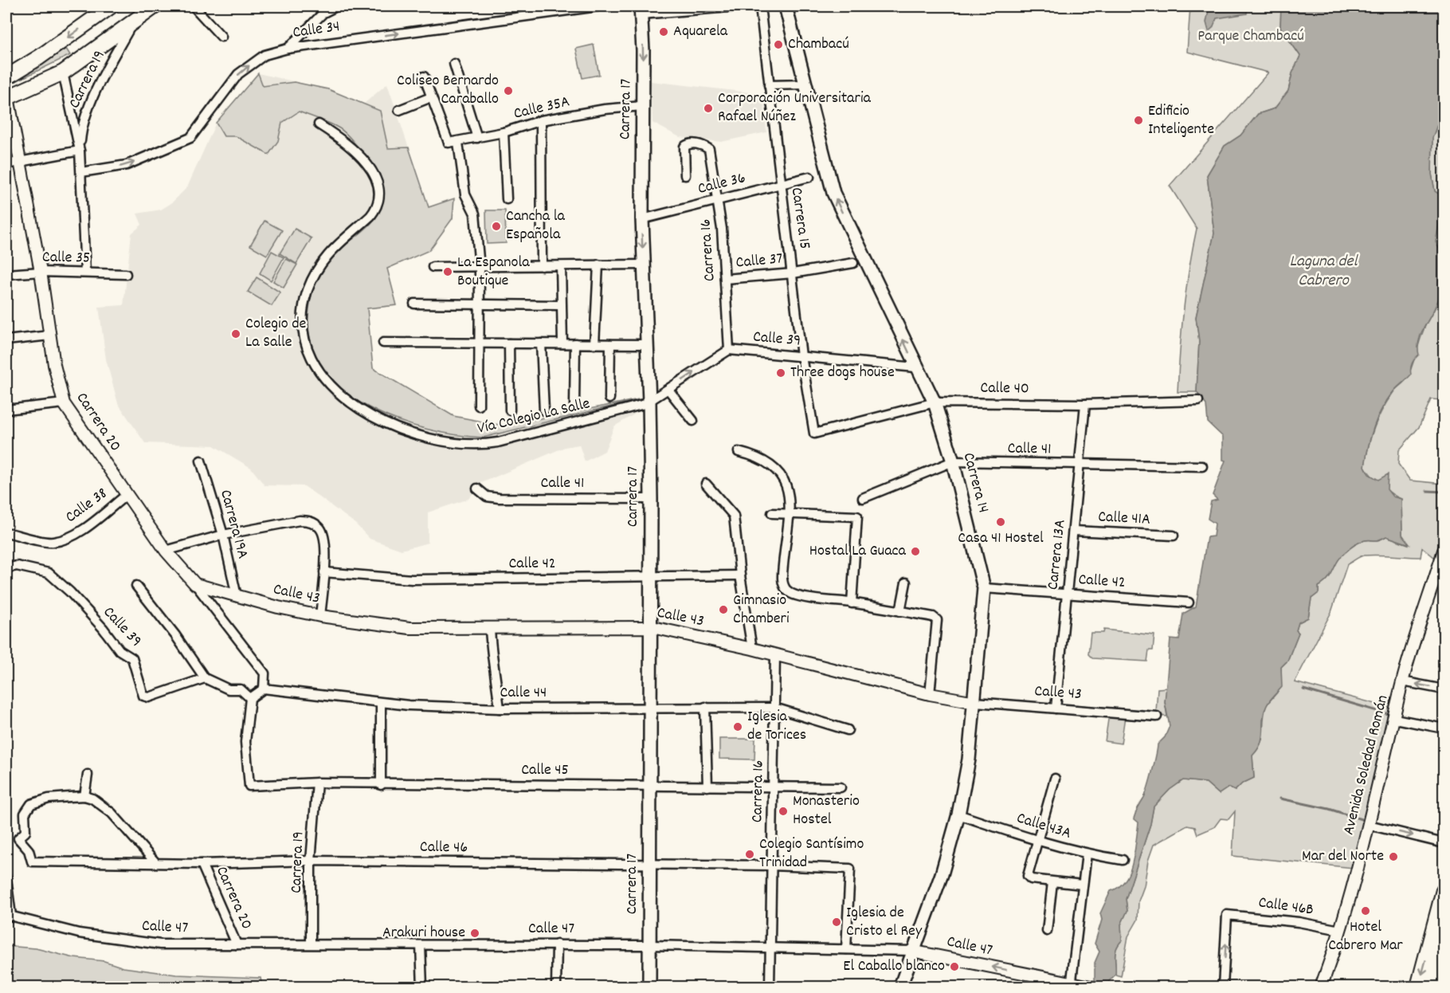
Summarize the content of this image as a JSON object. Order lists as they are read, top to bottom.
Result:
{
  "streets": {
    "main road": ["Carrera 17", "Carrera 14"],
    "street": [
      "Calle 34",
      "Carrera 19",
      "Calle 35A",
      "Calle 36",
      "Carrera 15",
      "Carrera 16",
      "Calle 35",
      "Calle 37",
      "Calle 39",
      "Calle 40",
      "Vía Colegio La Salle",
      "Carrera 20",
      "Calle 41",
      "Calle 38",
      "Calle 41A",
      "Carrera 19A",
      "Carrera 13A",
      "Calle 42",
      "Calle 43",
      "Calle 44",
      "Avenida Soledad Román",
      "Calle 45",
      "Calle 43A",
      "Calle 46",
      "Calle 46B",
      "Calle 47"
    ]
  },
  "crossings": [
    ["Calle 34", "Carrera 19"],
    ["Carrera 19", "Calle 35"],
    ["Carrera 19", "Calle 45"],
    ["Carrera 19", "Calle 46"],
    ["Carrera 19", "Calle 47"],
    ["Calle 35A", "Carrera 17"],
    ["Carrera 17", "Calle 36"],
    ["Carrera 17", "Calle 39"],
    ["Carrera 17", "Vía Colegio La Salle"],
    ["Carrera 17", "Calle 41"],
    ["Carrera 17", "Calle 42"],
    ["Carrera 17", "Calle 43"],
    ["Carrera 17", "Calle 44"],
    ["Carrera 17", "Calle 45"],
    ["Carrera 17", "Calle 46"],
    ["Carrera 17", "Calle 47"],
    ["Calle 36", "Carrera 15"],
    ["Calle 36", "Carrera 16"],
    ["Carrera 15", "Calle 37"],
    ["Carrera 15", "Calle 39"],
    ["Carrera 15", "Calle 40"],
    ["Carrera 16", "Calle 37"],
    ["Carrera 16", "Calle 39"],
    ["Carrera 16", "Calle 43"],
    ["Carrera 16", "Calle 44"],
    ["Carrera 16", "Calle 45"],
    ["Carrera 16", "Calle 46"],
    ["Carrera 16", "Calle 47"],
    ["Calle 35", "Carrera 20"],
    ["Calle 39", "Vía Colegio La Salle"],
    ["Calle 39", "Carrera 14"],
    ["Calle 40", "Carrera 14"],
    ["Calle 40", "Carrera 13A"],
    ["Carrera 20", "Calle 38"],
    ["Carrera 20", "Calle 43"],
    ["Carrera 20", "Calle 44"],
    ["Carrera 20", "Calle 46"],
    ["Carrera 20", "Calle 47"],
    ["Calle 41", "Carrera 14"],
    ["Calle 41", "Carrera 13A"],
    ["Carrera 14", "Calle 42"],
    ["Carrera 14", "Calle 43"],
    ["Carrera 14", "Calle 43A"],
    ["Carrera 14", "Calle 47"],
    ["Calle 41A", "Carrera 13A"],
    ["Carrera 19A", "Calle 43"],
    ["Carrera 13A", "Calle 42"],
    ["Carrera 13A", "Calle 43"],
    ["Avenida Soledad Román", "Calle 46B"],
    ["Calle 46", "Calle 47"]
  ],
  "one_way": ["Calle 34"],
  "water": ["Laguna del Cabrero"],
  "parks": ["Parque Chambacú"],
  "places": [
    "Aquarela",
    "Chambacú",
    "Coliseo Bernardo Caraballo",
    "Corporación Universitaria Rafael Núñez",
    "Edificio Inteligente",
    "Cancha la Española",
    "La Espanola Boutique",
    "Colegio de La Salle",
    "Three dogs house",
    "Casa 41 Hostel",
    "Hostal La Guaca",
    "Gimnasio Chamberi",
    "Iglesia de Torices",
    "Monasterio Hostel",
    "Colegio Santísimo Trinidad",
    "Mar del Norte",
    "Hotel Cabrero Mar",
    "Iglesia de Cristo el Rey",
    "Arakuri house",
    "El Caballo blanco"
  ]
}
